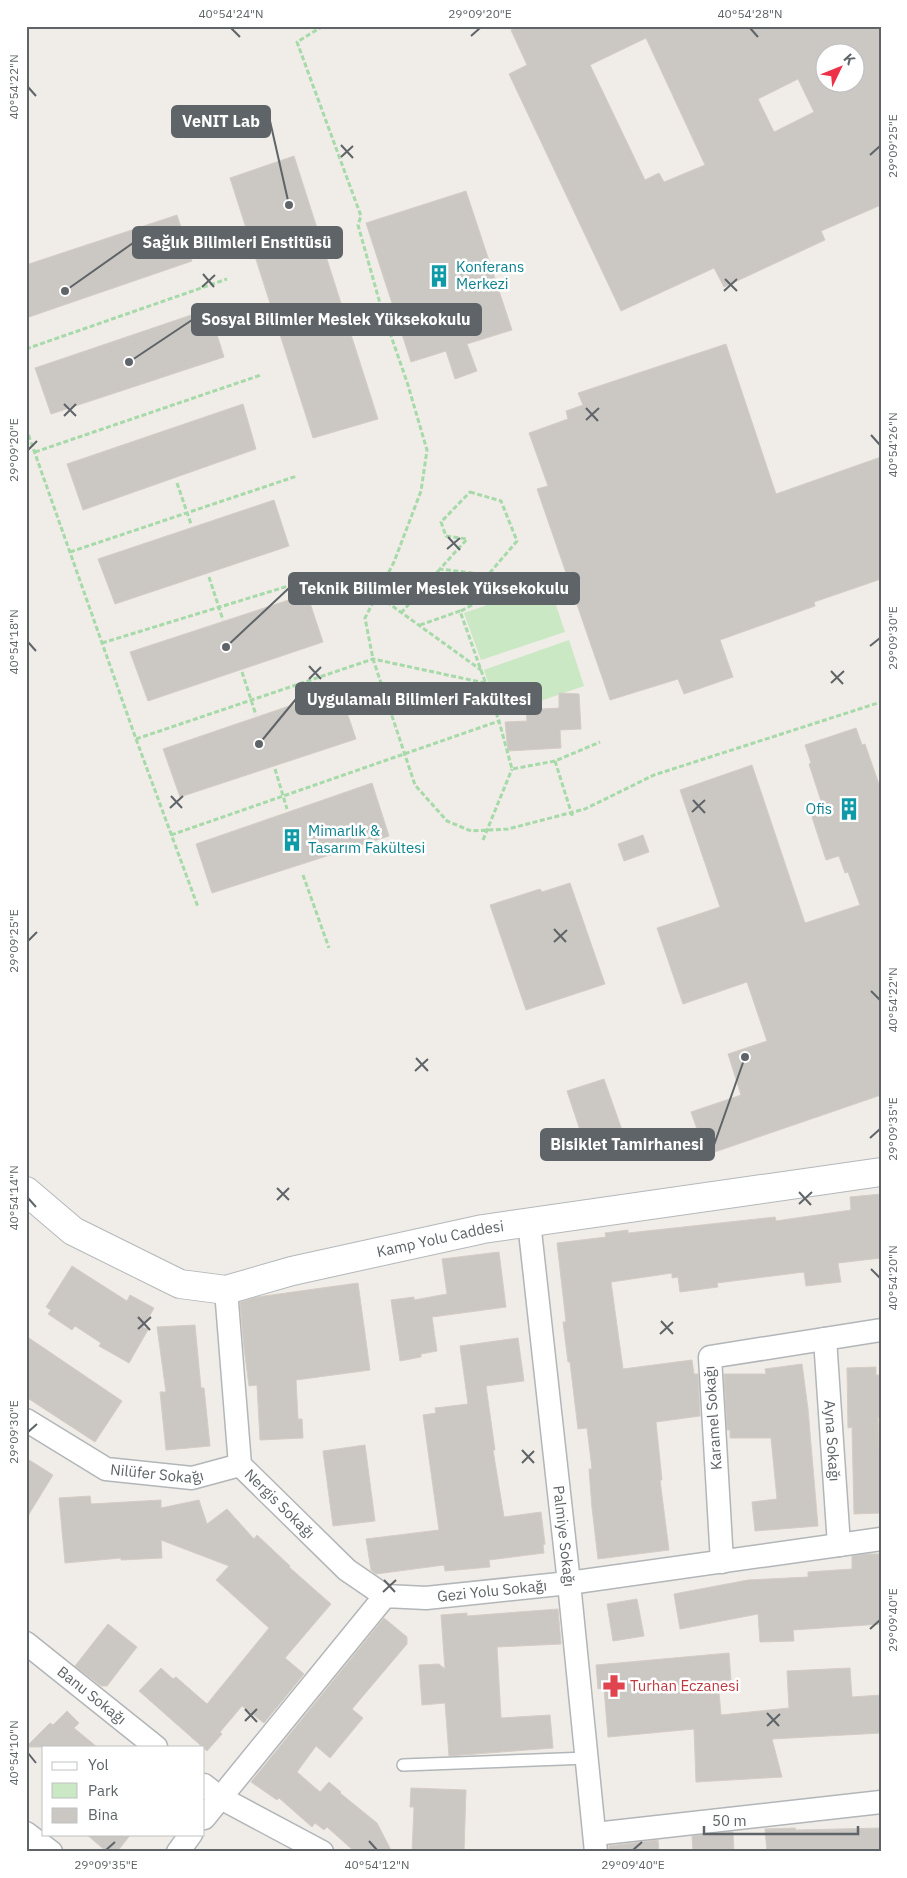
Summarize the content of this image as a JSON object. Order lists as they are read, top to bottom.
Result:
{
  "streets": {
    "street": [
      "Kamp Yolu Caddesi",
      "Karamel Sokağı",
      "Ayna Sokağı",
      "Nilüfer Sokağı",
      "Nergis Sokağı",
      "Palmiye Sokağı",
      "Gezi Yolu Sokağı",
      "Banu Sokağı"
    ]
  },
  "crossings": [
    ["Kamp Yolu Caddesi", "Nergis Sokağı"],
    ["Kamp Yolu Caddesi", "Palmiye Sokağı"],
    ["Karamel Sokağı", "Ayna Sokağı"],
    ["Karamel Sokağı", "Gezi Yolu Sokağı"],
    ["Ayna Sokağı", "Gezi Yolu Sokağı"],
    ["Nilüfer Sokağı", "Nergis Sokağı"],
    ["Nergis Sokağı", "Gezi Yolu Sokağı"],
    ["Palmiye Sokağı", "Gezi Yolu Sokağı"]
  ],
  "places": {
    "other": [
      "VeNIT Lab",
      "Sağlık Bilimleri Enstitüsü",
      "Sosyal Bilimler Meslek Yüksekokulu",
      "Teknik Bilimler Meslek Yüksekokulu",
      "Uygulamalı Bilimleri Fakültesi",
      "Bisiklet Tamirhanesi"
    ],
    "building": ["Konferans Merkezi", "Ofis", "Mimarlık & Tasarım Fakültesi"],
    "pharmacy": ["Turhan Eczanesi"]
  },
  "legend": ["Yol", "Park", "Bina"],
  "scale_bar": "50 m",
  "north": "top right",
  "coordinates": [
    "40°54'24\"N",
    "29°09'20\"E",
    "40°54'28\"N",
    "40°54'22\"N",
    "29°09'25\"E",
    "40°54'26\"N",
    "29°09'30\"E",
    "40°54'18\"N",
    "29°09'35\"E",
    "40°54'14\"N",
    "40°54'20\"N",
    "29°09'40\"E",
    "40°54'10\"N",
    "40°54'12\"N"
  ]
}
